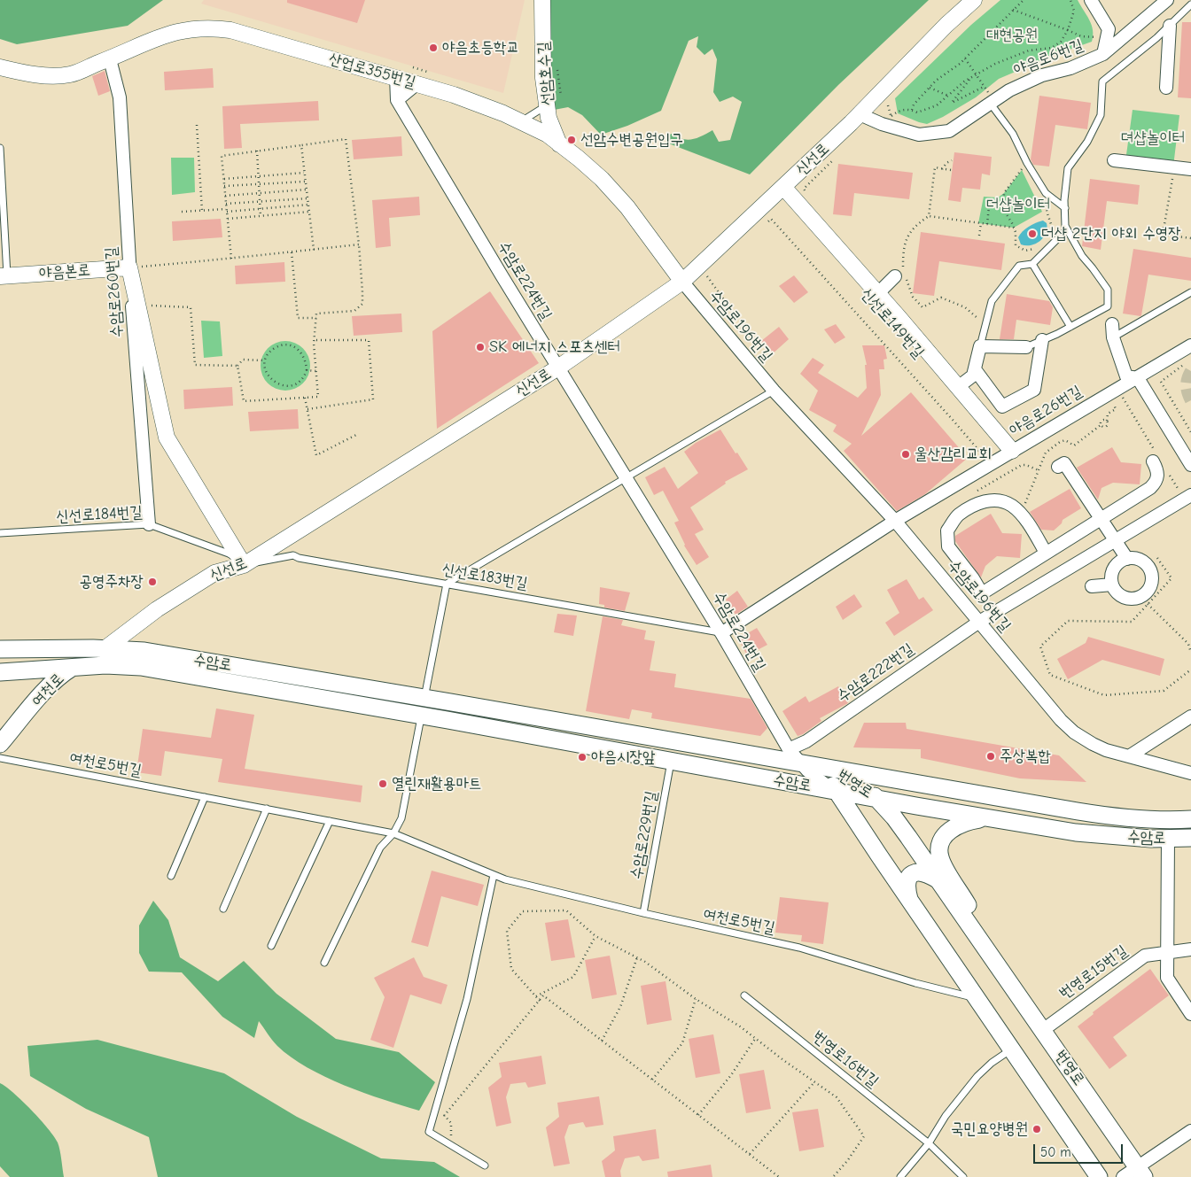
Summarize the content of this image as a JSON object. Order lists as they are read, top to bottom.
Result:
{
  "streets": {
    "main road": ["수암로", "여천로", "번영로"],
    "street": [
      "야음로6번길",
      "산업로355번길",
      "선암호수길",
      "신선로",
      "야음본로",
      "수암로224번길",
      "수암로260번길",
      "신선로149번길",
      "수암로196번길",
      "야음로26번길",
      "수암로222번길",
      "번영로15번길"
    ],
    "lane": [
      "신선로184번길",
      "신선로183번길",
      "여천로5번길",
      "수암로229번길",
      "번영로16번길"
    ]
  },
  "crossings": [
    ["야음로6번길", "신선로"],
    ["산업로355번길", "선암호수길"],
    ["산업로355번길", "신선로"],
    ["산업로355번길", "수암로260번길"],
    ["산업로355번길", "수암로196번길"],
    ["신선로", "수암로224번길"],
    ["신선로", "신선로149번길"],
    ["신선로", "수암로196번길"],
    ["신선로", "신선로184번길"],
    ["신선로", "신선로183번길"],
    ["신선로", "수암로"],
    ["신선로", "여천로"],
    ["야음본로", "수암로260번길"],
    ["수암로224번길", "야음로26번길"],
    ["수암로224번길", "신선로183번길"],
    ["수암로224번길", "수암로"],
    ["수암로224번길", "수암로222번길"],
    ["수암로224번길", "번영로"],
    ["수암로260번길", "신선로184번길"],
    ["신선로149번길", "야음로26번길"],
    ["수암로196번길", "야음로26번길"],
    ["수암로196번길", "수암로222번길"],
    ["야음로26번길", "신선로183번길"],
    ["신선로184번길", "신선로183번길"],
    ["수암로", "여천로"],
    ["수암로", "번영로"],
    ["수암로", "수암로229번길"],
    ["여천로5번길", "번영로"],
    ["여천로5번길", "수암로229번길"],
    ["번영로", "번영로15번길"]
  ],
  "parks": ["대현공원", "뎌샵놀이터", "더샵놀이터"],
  "places": [
    "야음초등학교",
    "선암수변공원입구",
    "더샵 2단지 야외 수영장",
    "SK 에너지 스포츠센터",
    "울산감리교회",
    "공영주차장",
    "주상복합",
    "야음시장앞",
    "열린재활용마트",
    "국민요양병원"
  ],
  "scale_bar": "50 m"
}
